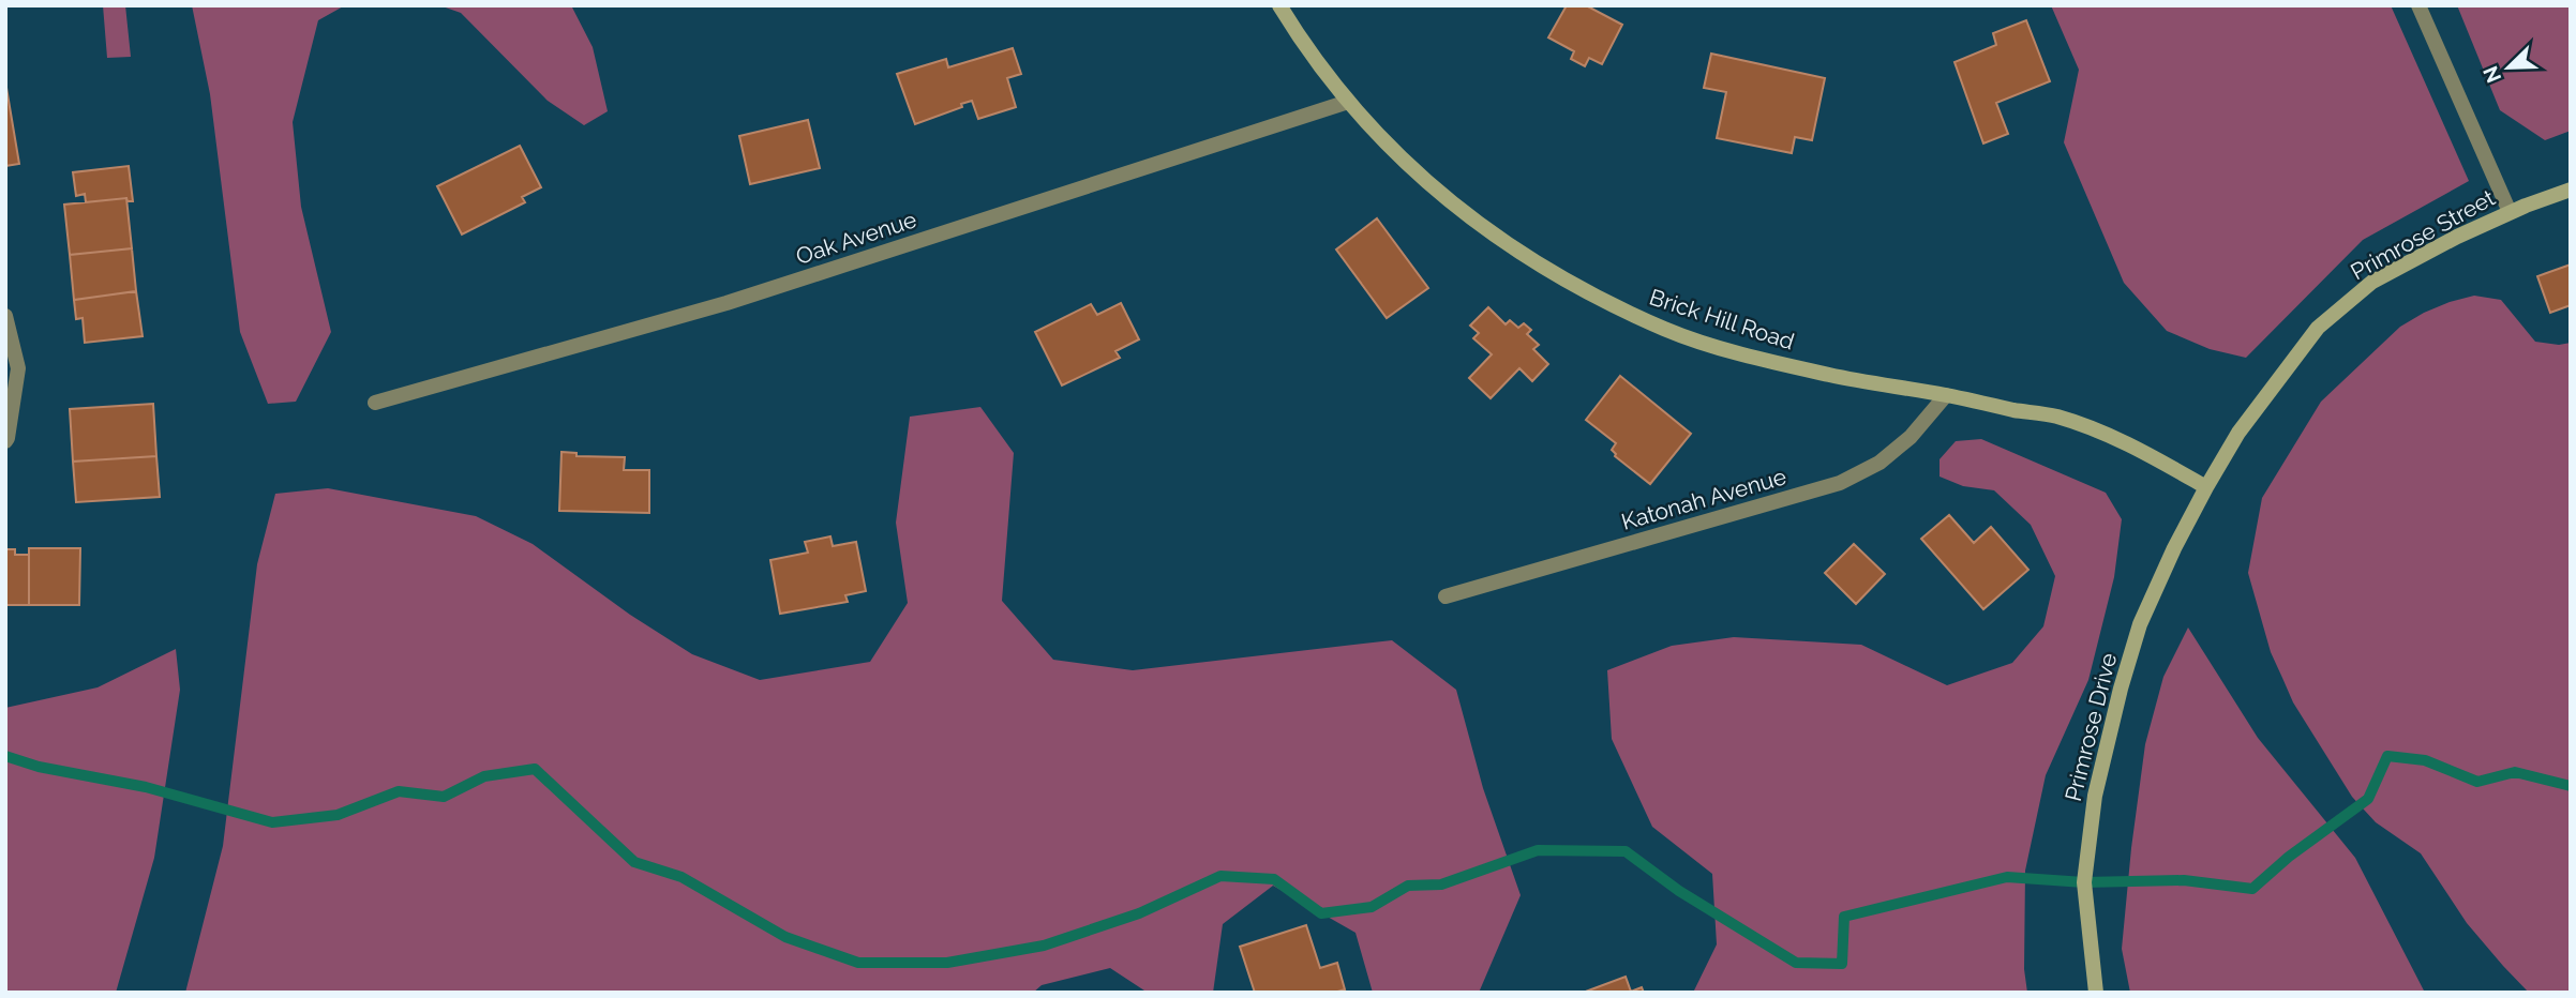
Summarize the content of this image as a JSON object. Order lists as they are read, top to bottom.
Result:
{
  "streets": {
    "main road": ["Primrose Street", "Brick Hill Road", "Primrose Drive"],
    "street": ["Oak Avenue", "Katonah Avenue"]
  },
  "crossings": [
    ["Primrose Street", "Brick Hill Road"],
    ["Primrose Street", "Primrose Drive"],
    ["Oak Avenue", "Brick Hill Road"],
    ["Brick Hill Road", "Katonah Avenue"],
    ["Brick Hill Road", "Primrose Drive"]
  ],
  "north": "bottom left"
}
